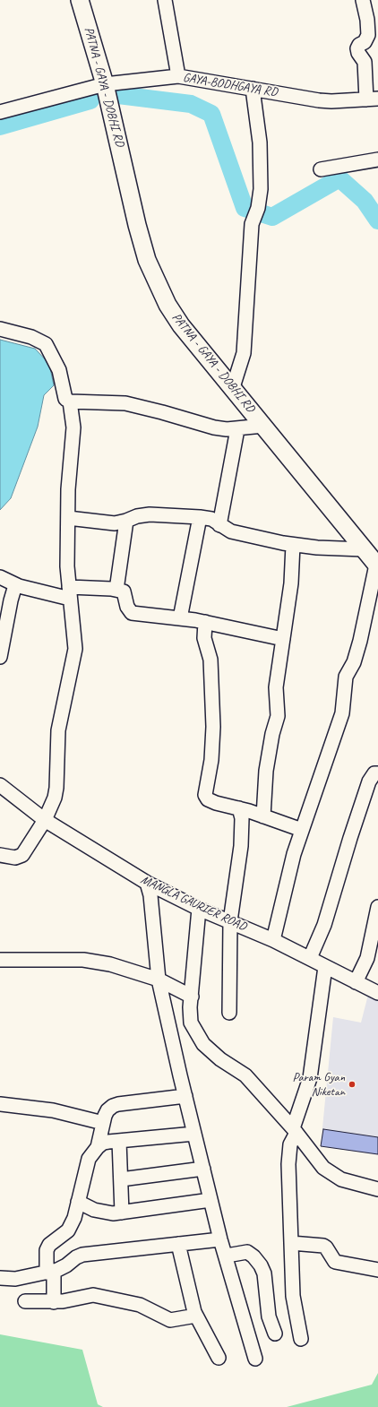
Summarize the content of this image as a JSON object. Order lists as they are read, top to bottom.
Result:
{
  "streets": {
    "main road": ["PATNA - GAYA - DOBHI RD"],
    "street": ["GAYA-BODHGAYA RD", "MANGLA GAURIER ROAD"]
  },
  "crossings": [
    ["GAYA-BODHGAYA RD", "PATNA - GAYA - DOBHI RD"]
  ],
  "places": ["Param Gyan Niketan"]
}
